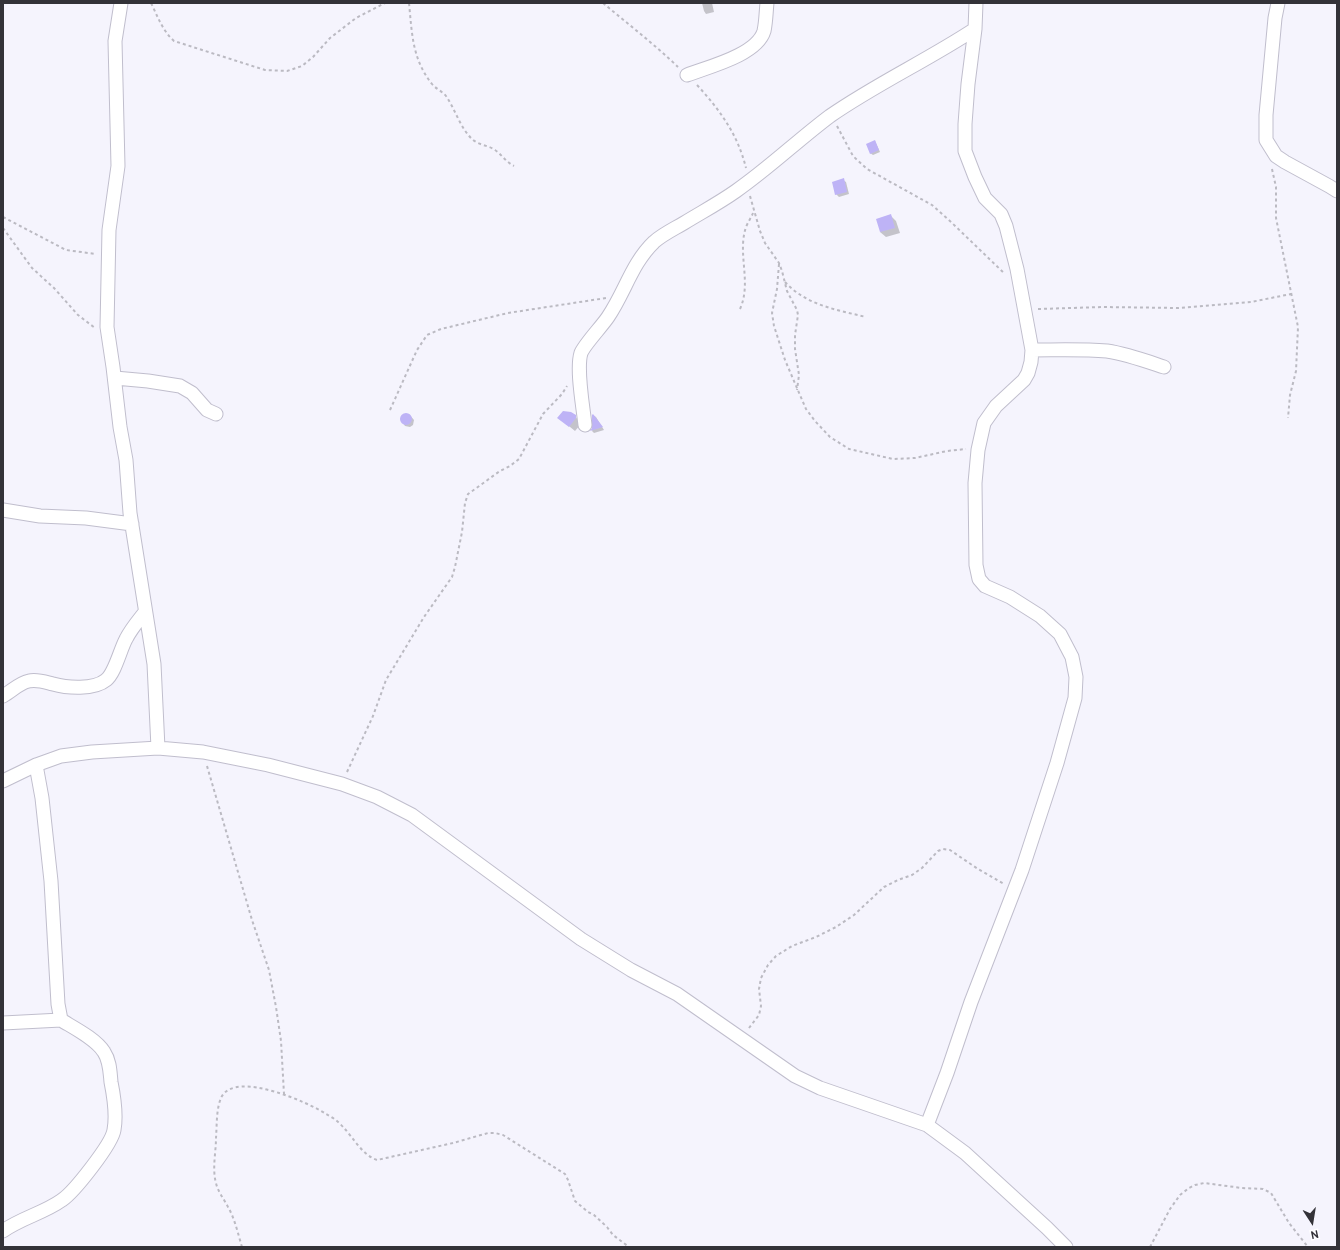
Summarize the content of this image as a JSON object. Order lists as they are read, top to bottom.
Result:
{
  "north": "bottom"
}
